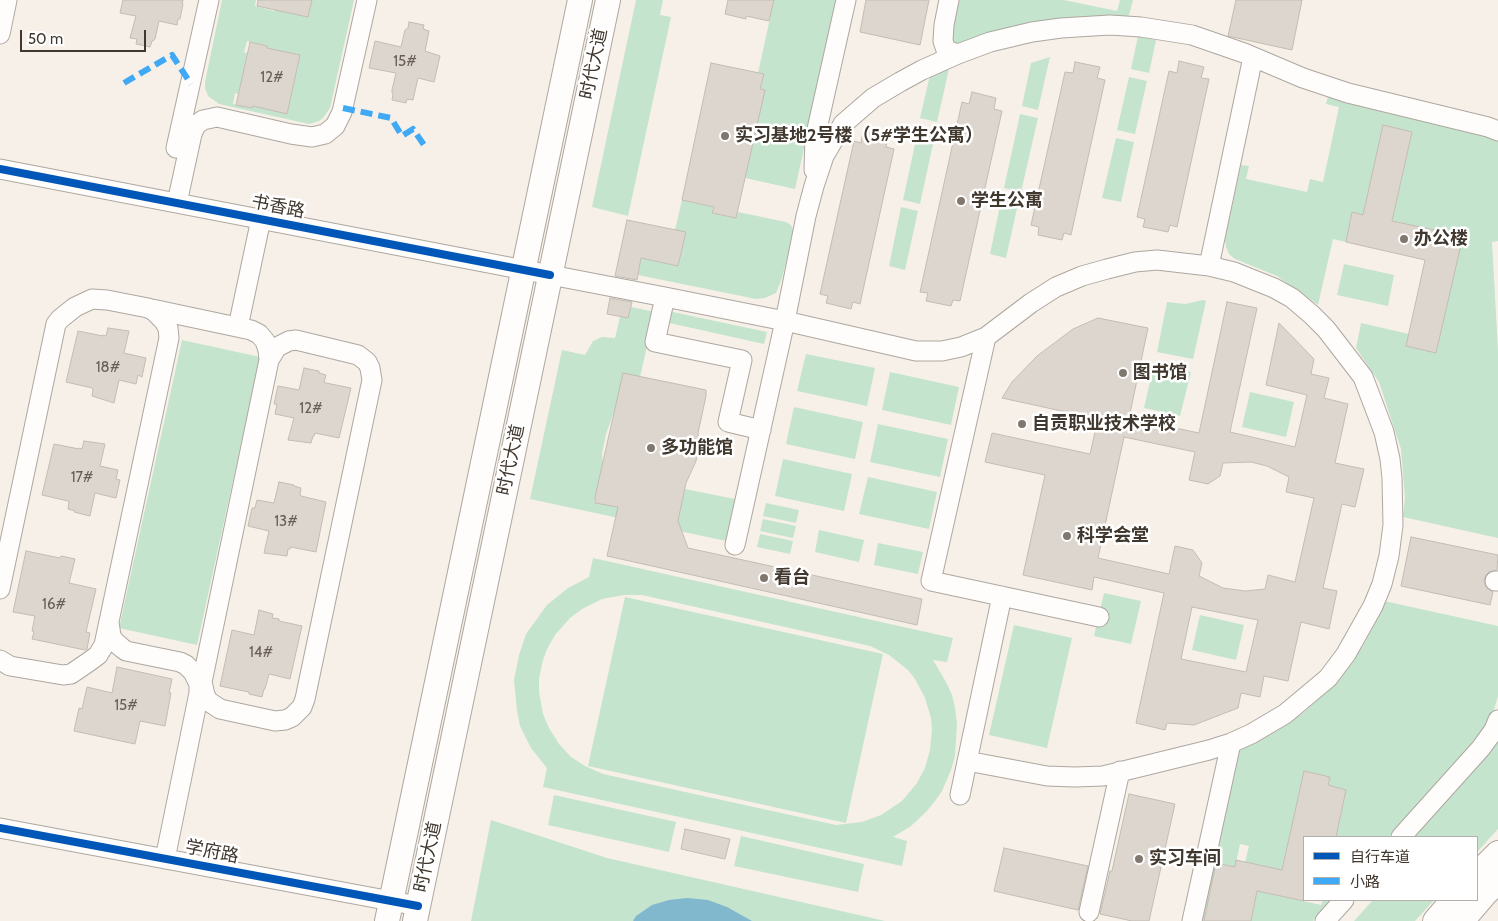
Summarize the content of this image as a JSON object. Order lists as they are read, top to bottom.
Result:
{
  "streets": {
    "main road": ["时代大道"],
    "street": ["书香路", "学府路"]
  },
  "crossings": [
    ["时代大道", "书香路"],
    ["时代大道", "学府路"]
  ],
  "places": [
    "实习基地2号楼（5#学生公寓）",
    "学生公寓",
    "办公楼",
    "图书馆",
    "自贡职业技术学校",
    "多功能馆",
    "科学会堂",
    "看台",
    "实习车间"
  ],
  "house_numbers": [
    "15#",
    "12#",
    "18#",
    "12#",
    "17#",
    "13#",
    "16#",
    "14#",
    "15#"
  ],
  "legend": ["自行车道", "小路"],
  "scale_bar": "50 m"
}
